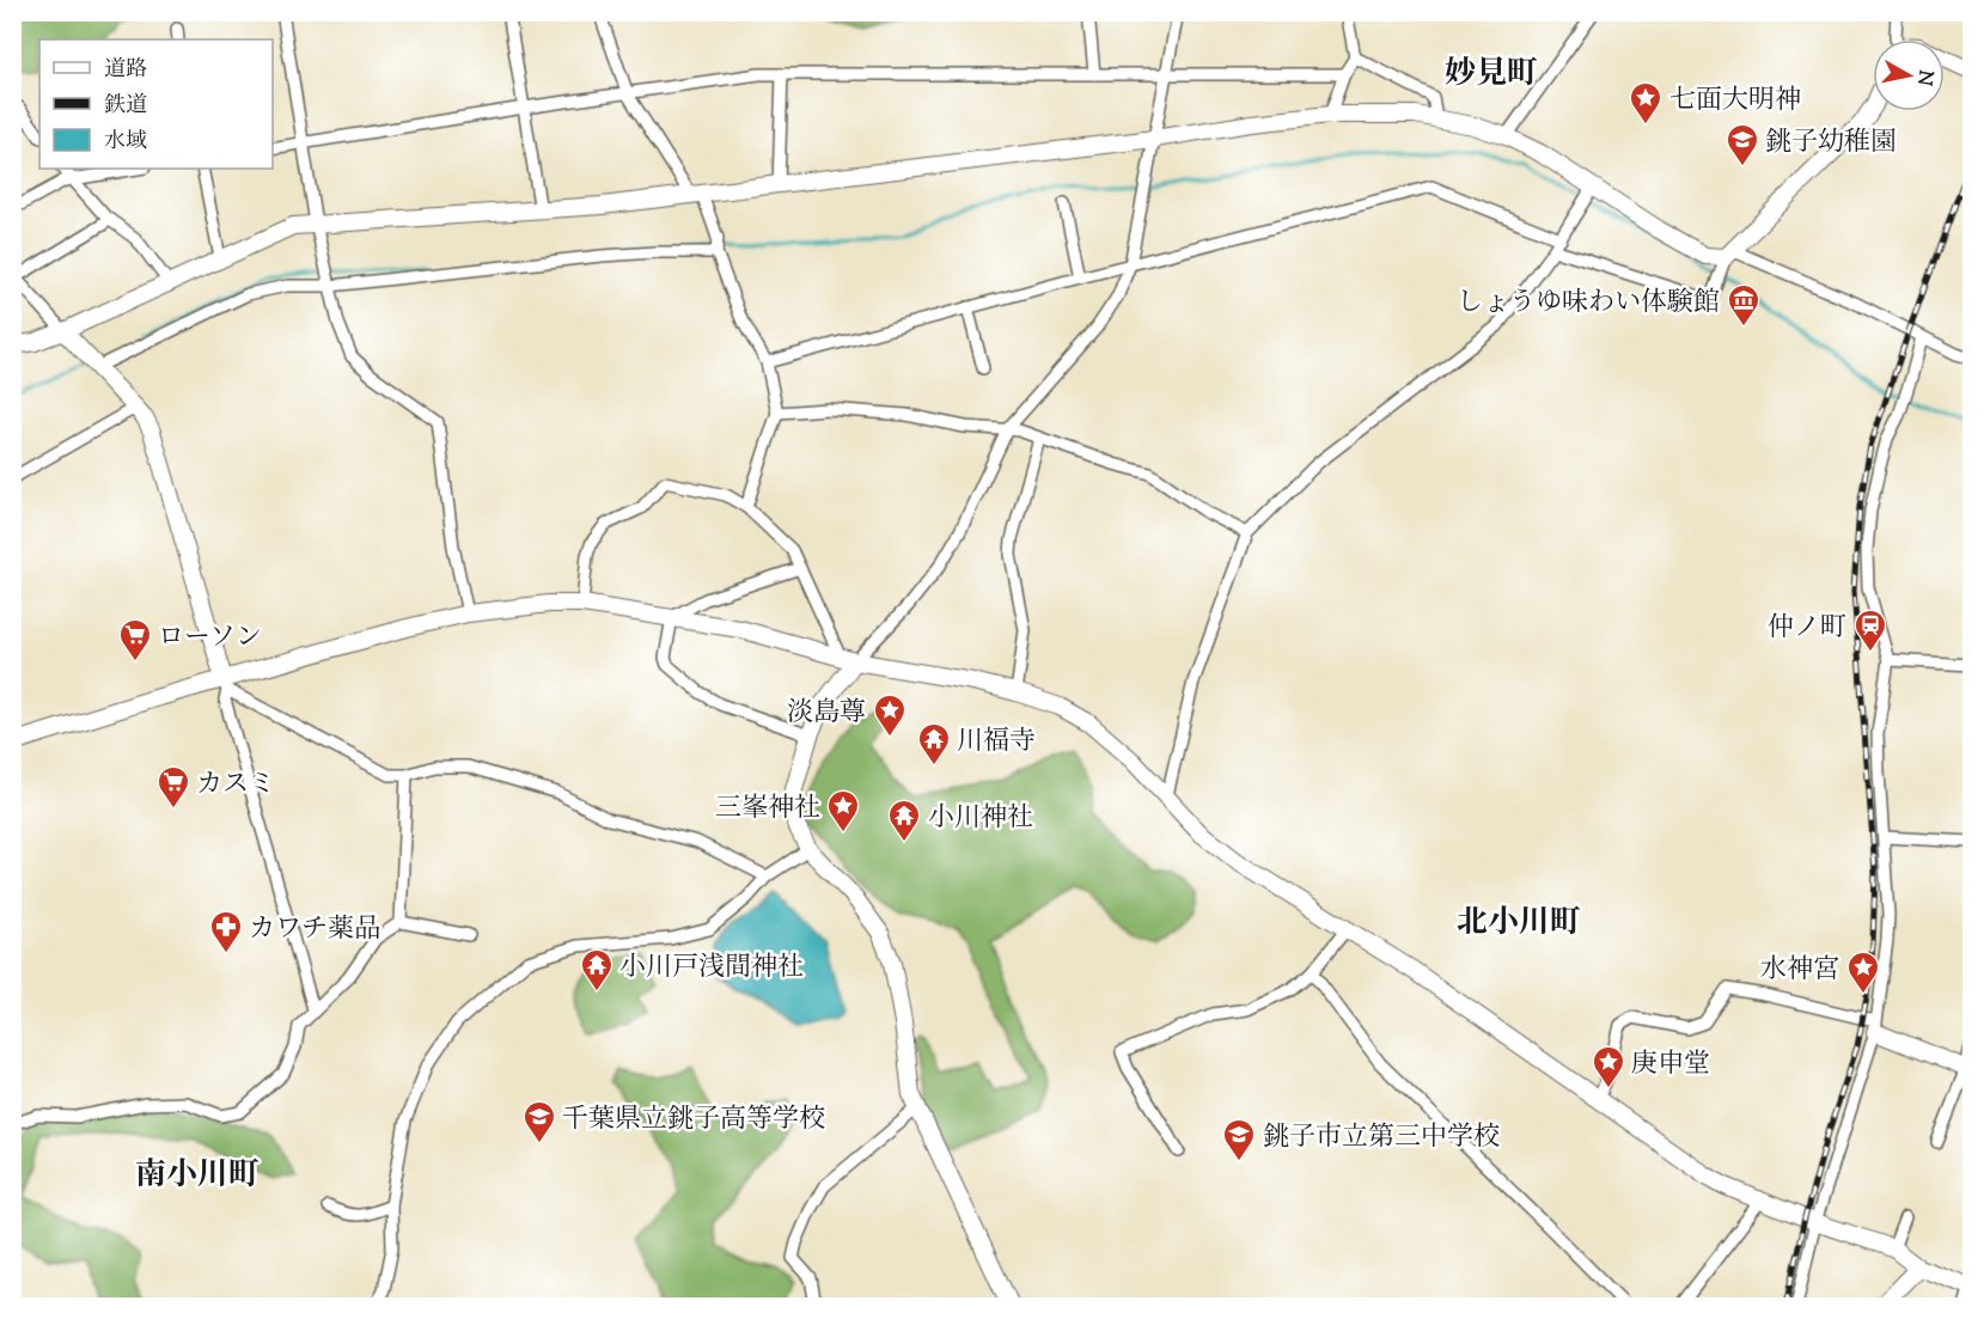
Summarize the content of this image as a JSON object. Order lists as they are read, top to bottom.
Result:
{
  "districts": ["妙見町", "北小川町", "南小川町"],
  "places": {
    "place": [
      "七面大明神",
      "淡島尊",
      "三峯神社",
      "水神宮",
      "庚申堂"
    ],
    "school or university": ["銚子幼稚園", "千葉県立銚子高等学校", "銚子市立第三中学校"],
    "museum": ["しょうゆ味わい体験館"],
    "station": ["仲ノ町"],
    "supermarket": ["ローソン", "カスミ"],
    "temple": ["川福寺", "小川神社", "小川戸浅間神社"],
    "pharmacy": ["カワチ薬品"]
  },
  "legend": ["道路", "鉄道", "水域"],
  "north": "right"
}
